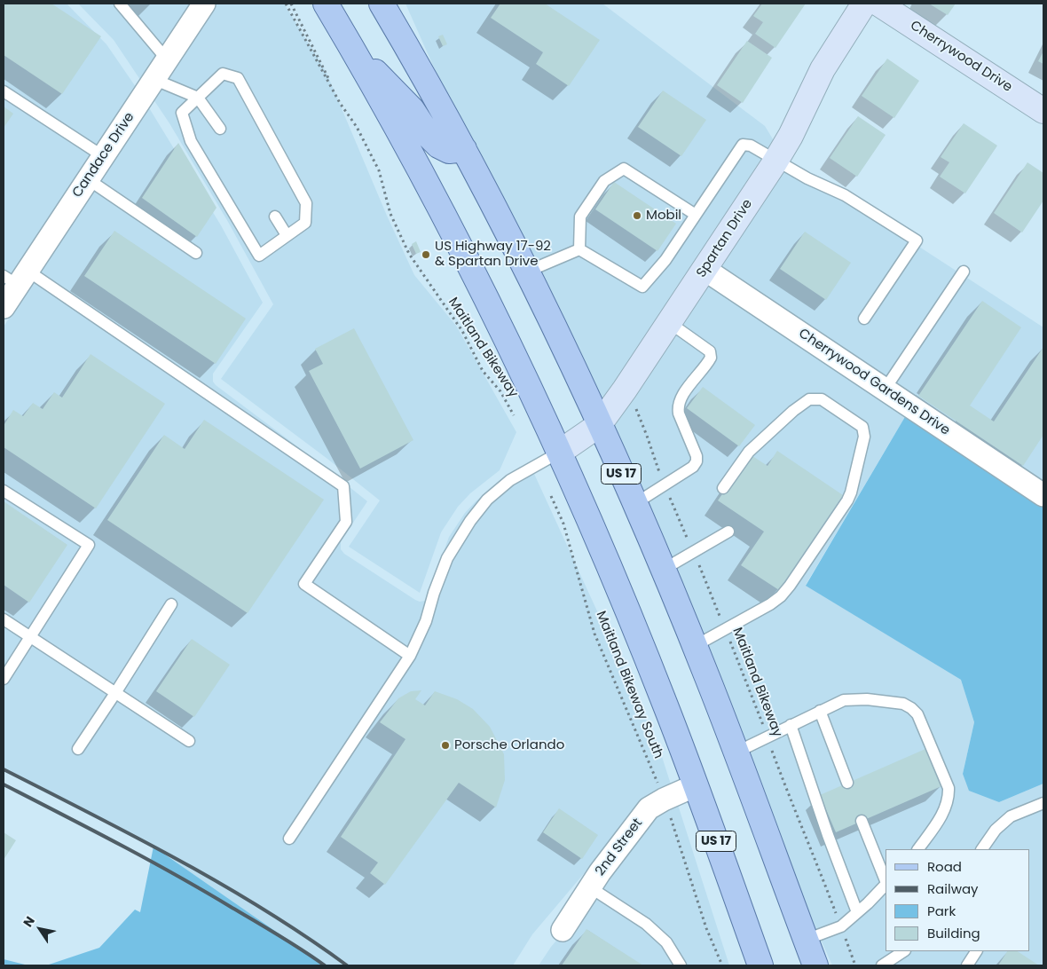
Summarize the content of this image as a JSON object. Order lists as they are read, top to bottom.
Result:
{
  "streets": {
    "main road": ["US 17"],
    "street": [
      "Cherrywood Drive",
      "Candace Drive",
      "Spartan Drive",
      "Cherrywood Gardens Drive",
      "2nd Street"
    ],
    "path": ["Maitland Bikeway", "Maitland Bikeway South"]
  },
  "crossings": [
    ["Spartan Drive", "Cherrywood Gardens Drive"],
    ["Spartan Drive", "US 17"],
    ["US 17", "2nd Street"]
  ],
  "places": ["Mobil", "US Highway 17-92 & Spartan Drive", "Porsche Orlando"],
  "legend": [
    "Road",
    "Railway",
    "Park",
    "Building"
  ],
  "north": "top left"
}
